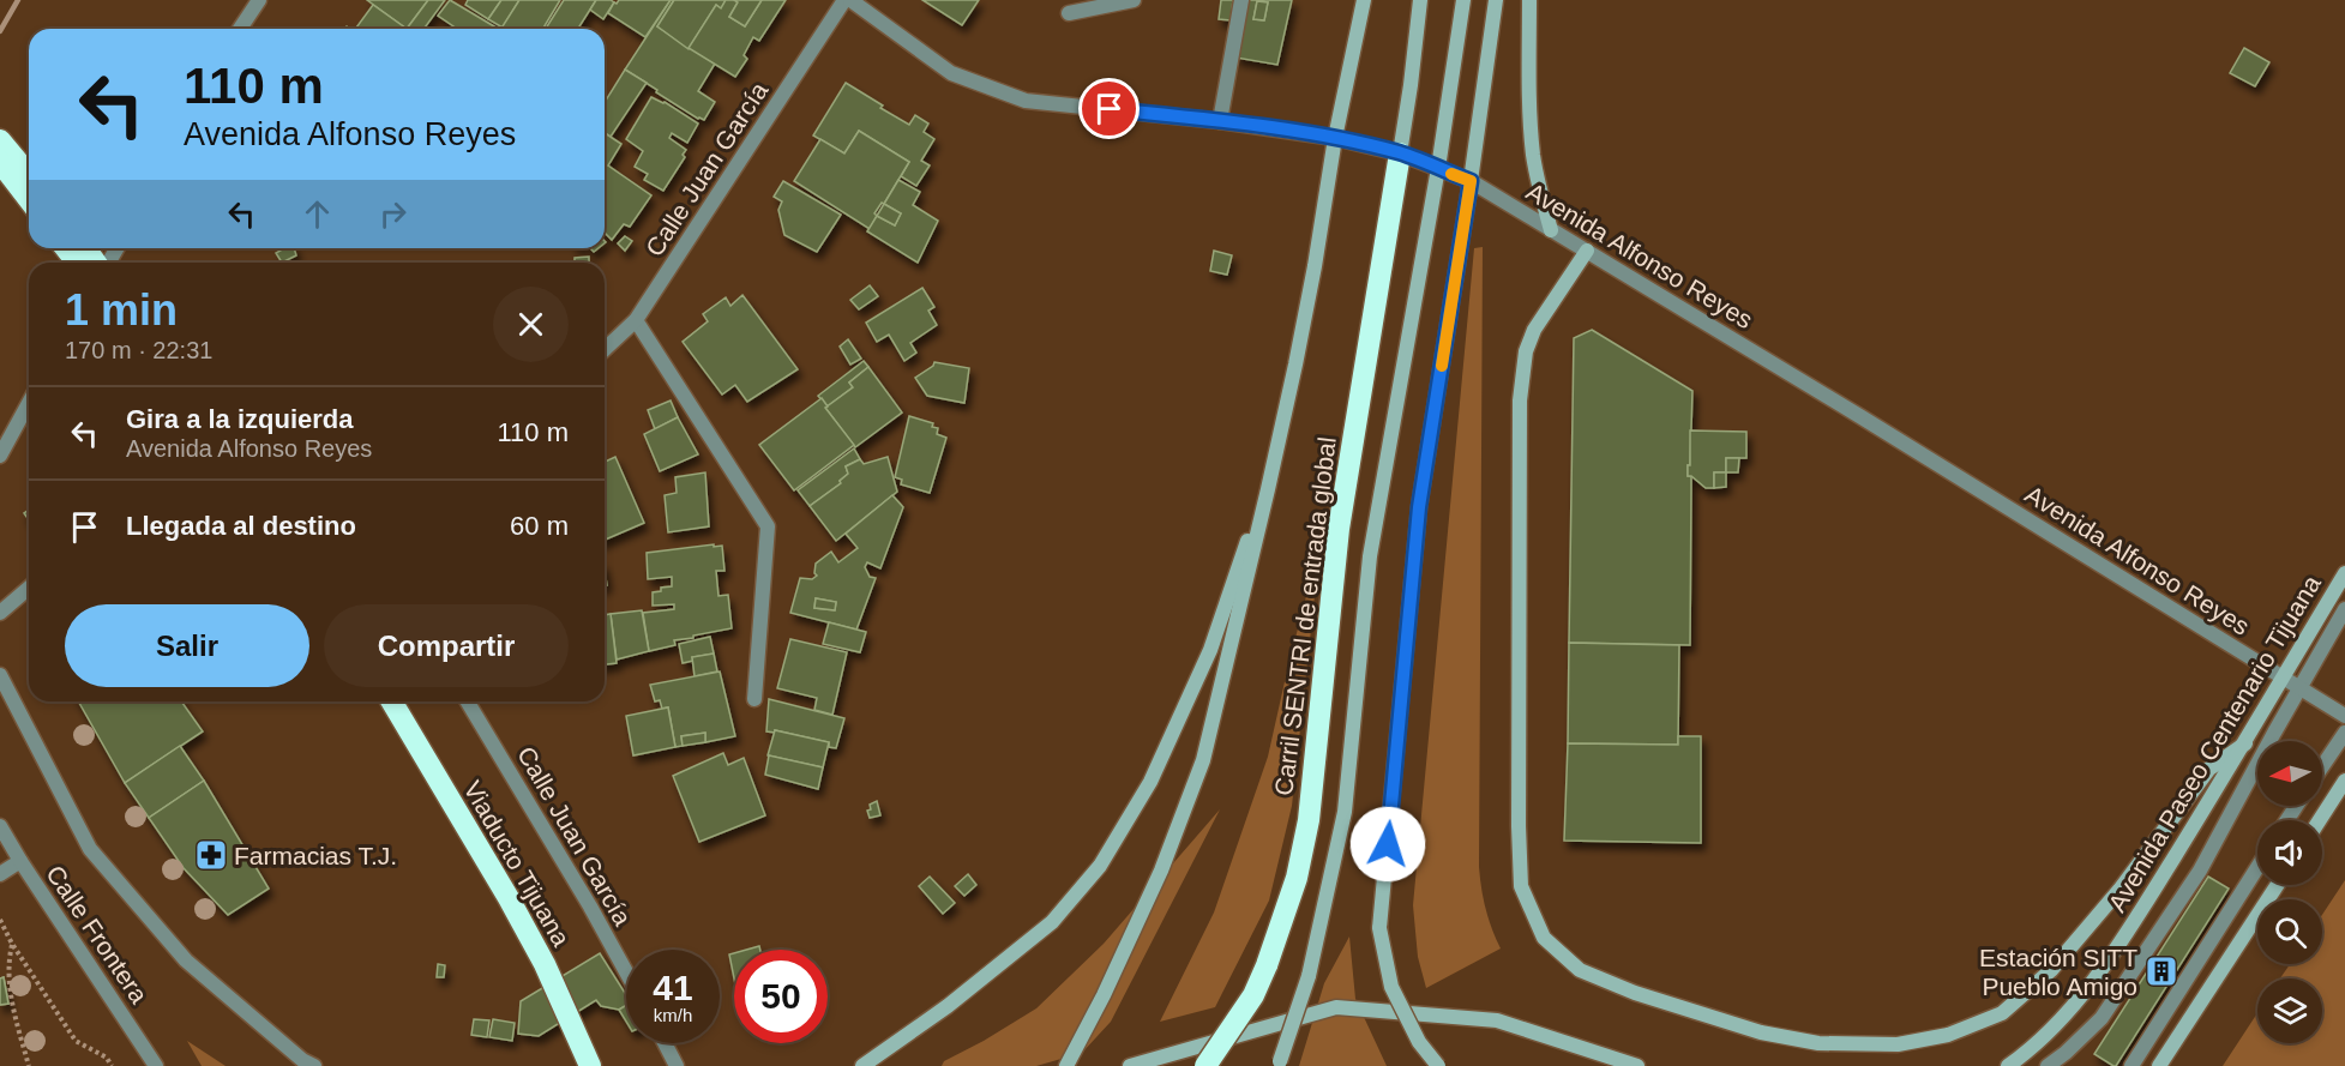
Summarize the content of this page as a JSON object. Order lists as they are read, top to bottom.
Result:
{
  "streets": {
    "highway": ["Carril SENTRI de entrada global", "Viaducto Tijuana"],
    "main road": ["Avenida Paseo Centenario Tijuana"],
    "street": ["Calle Juan García", "Avenida Alfonso Reyes", "Calle Frontera"]
  },
  "crossings": [
    ["Avenida Alfonso Reyes", "Carril SENTRI de entrada global"],
    ["Avenida Alfonso Reyes", "Avenida Paseo Centenario Tijuana"]
  ],
  "places": {
    "pharmacy": ["Farmacias T.J."],
    "building": ["Estación SITT Pueblo Amigo"]
  },
  "north": "left",
  "page": {
    "turn": ["110 m", "Avenida Alfonso Reyes"],
    "heading": ["1 min", "170 m · 22:31"],
    "list": [
      {
        "name": "Gira a la izquierda",
        "note": "Avenida Alfonso Reyes",
        "value": "110 m"
      },
      {
        "name": "Llegada al destino",
        "value": "60 m"
      }
    ],
    "buttons": ["Salir", "Compartir"],
    "speed": "41 km/h",
    "limit": "50"
  }
}
